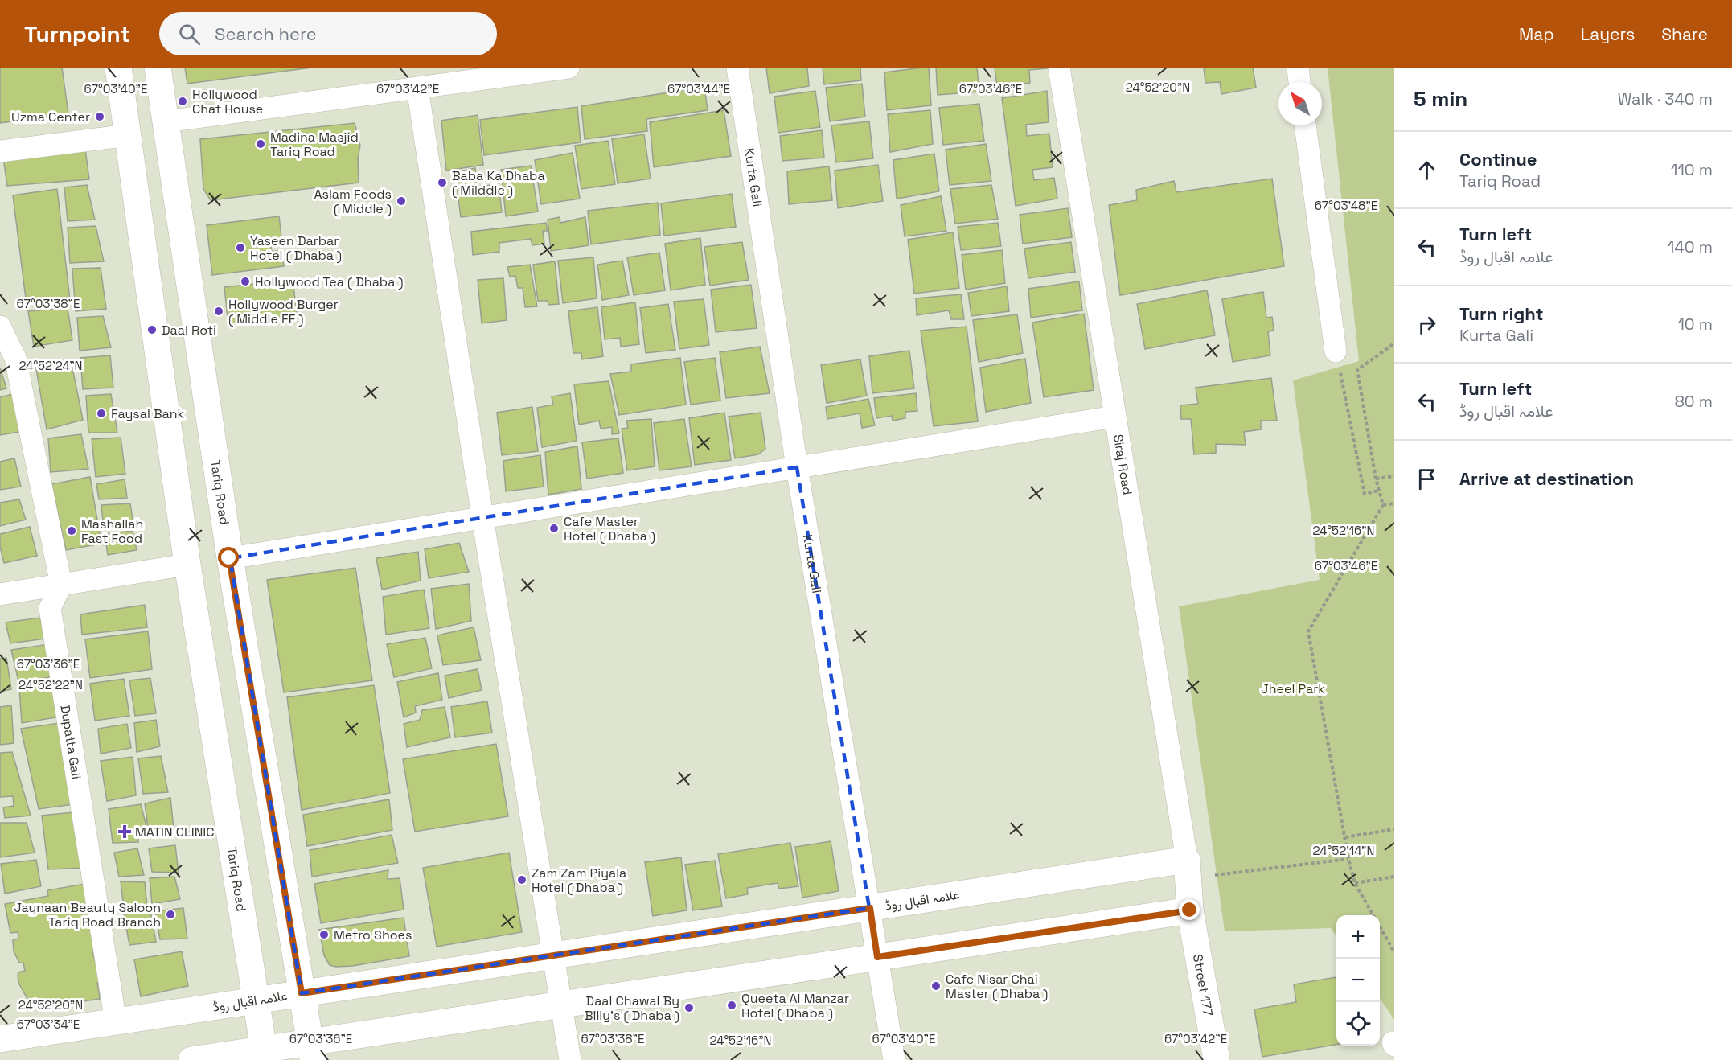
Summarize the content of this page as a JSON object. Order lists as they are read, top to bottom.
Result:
{
  "streets": {
    "main road": ["Tariq Road", "علامہ اقبال روڈ", "Street 177"],
    "street": ["Kurta Gali", "Siraj Road", "Dupatta Gali"]
  },
  "crossings": [
    ["Kurta Gali", "علامہ اقبال روڈ"],
    ["Siraj Road", "علامہ اقبال روڈ"],
    ["Siraj Road", "Street 177"],
    ["Tariq Road", "علامہ اقبال روڈ"],
    ["Dupatta Gali", "علامہ اقبال روڈ"],
    ["علامہ اقبال روڈ", "Street 177"]
  ],
  "parks": ["Jheel Park"],
  "places": {
    "other": [
      "Hollywood Chat House",
      "Uzma Center",
      "Madina Masjid Tariq Road",
      "Baba Ka Dhaba ( Milddle )",
      "Aslam Foods ( Middle )",
      "Yaseen Darbar Hotel ( Dhaba )",
      "Hollywood Tea ( Dhaba )",
      "Hollywood Burger ( Middle FF )",
      "Daal Roti",
      "Faysal Bank",
      "Cafe Master Hotel ( Dhaba )",
      "Mashallah Fast Food",
      "Zam Zam Piyala Hotel ( Dhaba )",
      "Jaynaan Beauty Saloon Tariq Road Branch",
      "Metro Shoes",
      "Cafe Nisar Chai Master ( Dhaba )",
      "Queeta Al Manzar Hotel ( Dhaba )",
      "Daal Chawal By Billy's ( Dhaba )"
    ],
    "health": ["MATIN CLINIC"]
  },
  "north": "top left",
  "page": {
    "header": "Turnpoint",
    "search": "Search here",
    "nav": ["Map", "Layers", "Share"],
    "heading": ["5 min", "Walk · 340 m"],
    "list": [
      ["Continue", "Tariq Road", "110 m"],
      ["Turn left", "علامہ اقبال روڈ", "140 m"],
      ["Turn right", "Kurta Gali", "10 m"],
      ["Turn left", "علامہ اقبال روڈ", "80 m"],
      "Arrive at destination"
    ],
    "map_buttons": ["+", "−"]
  },
  "coordinates": [
    "24°52'20\"N",
    "67°03'40\"E",
    "67°03'42\"E",
    "67°03'44\"E",
    "67°03'46\"E",
    "67°03'48\"E",
    "67°03'38\"E",
    "24°52'24\"N",
    "24°52'16\"N",
    "67°03'36\"E",
    "24°52'22\"N",
    "24°52'14\"N",
    "67°03'34\"E"
  ]
}
